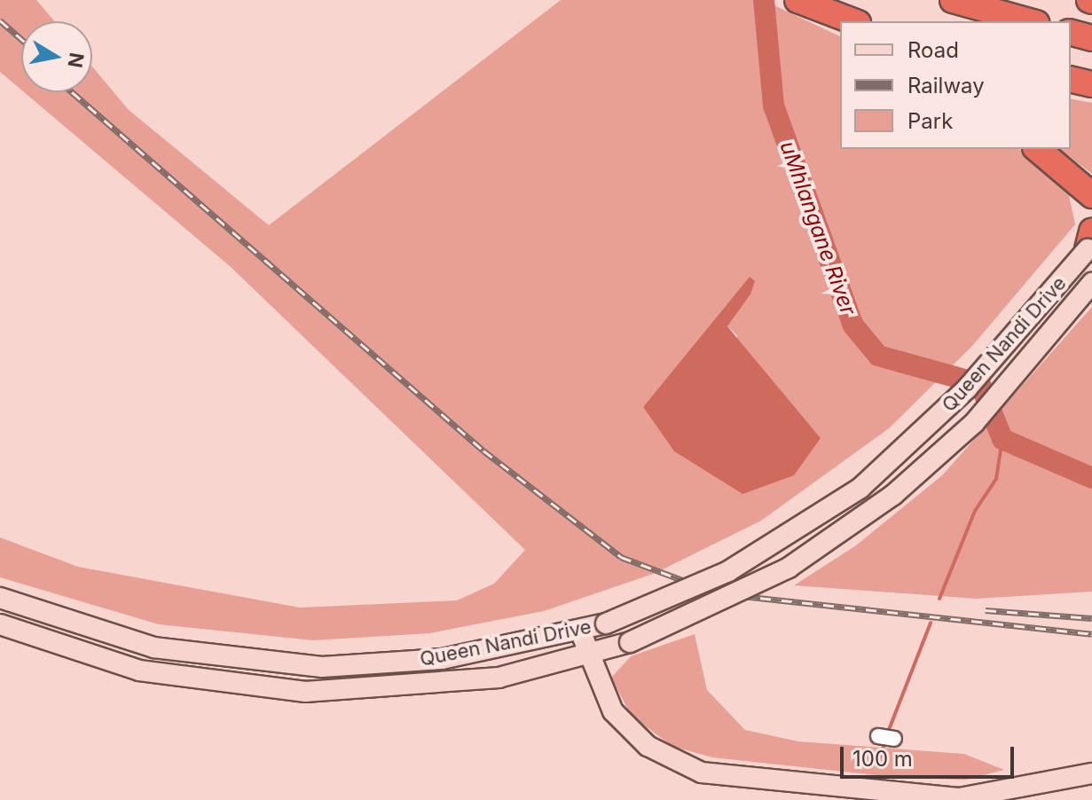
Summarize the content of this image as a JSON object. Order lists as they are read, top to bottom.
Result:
{
  "streets": {
    "main road": ["Queen Nandi Drive"]
  },
  "water": ["uMhlangane River"],
  "legend": ["Road", "Railway", "Park"],
  "scale_bar": "100 m",
  "north": "right"
}
